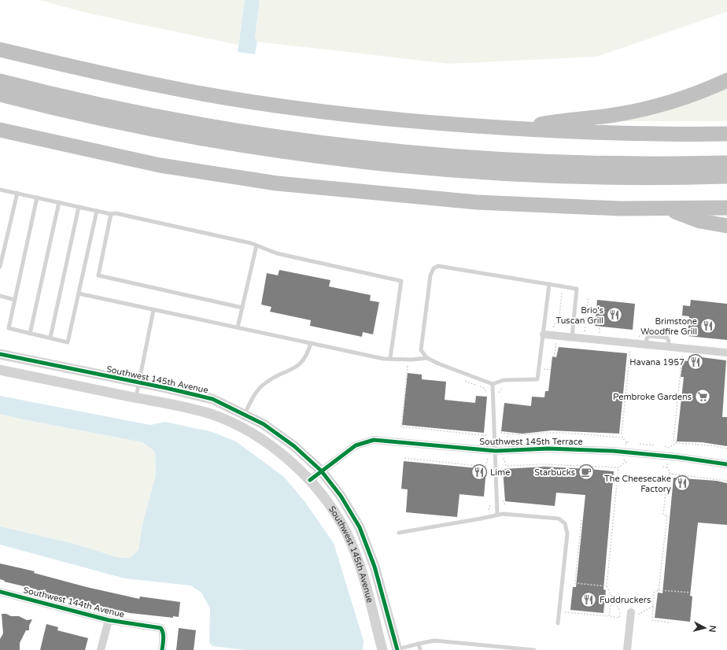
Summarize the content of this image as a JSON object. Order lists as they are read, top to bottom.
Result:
{
  "streets": {
    "street": ["Southwest 145th Avenue", "Southwest 145th Terrace", "Southwest 144th Avenue"]
  },
  "crossings": [
    ["Southwest 145th Avenue", "Southwest 145th Terrace"]
  ],
  "places": {
    "restaurant": [
      "Brio's Tuscan Grill",
      "Brimstone Woodfire Grill",
      "Havana 1957",
      "Lime",
      "The Cheesecake Factory",
      "Fuddruckers"
    ],
    "supermarket": ["Pembroke Gardens"],
    "cafe": ["Starbucks"]
  },
  "north": "right"
}
